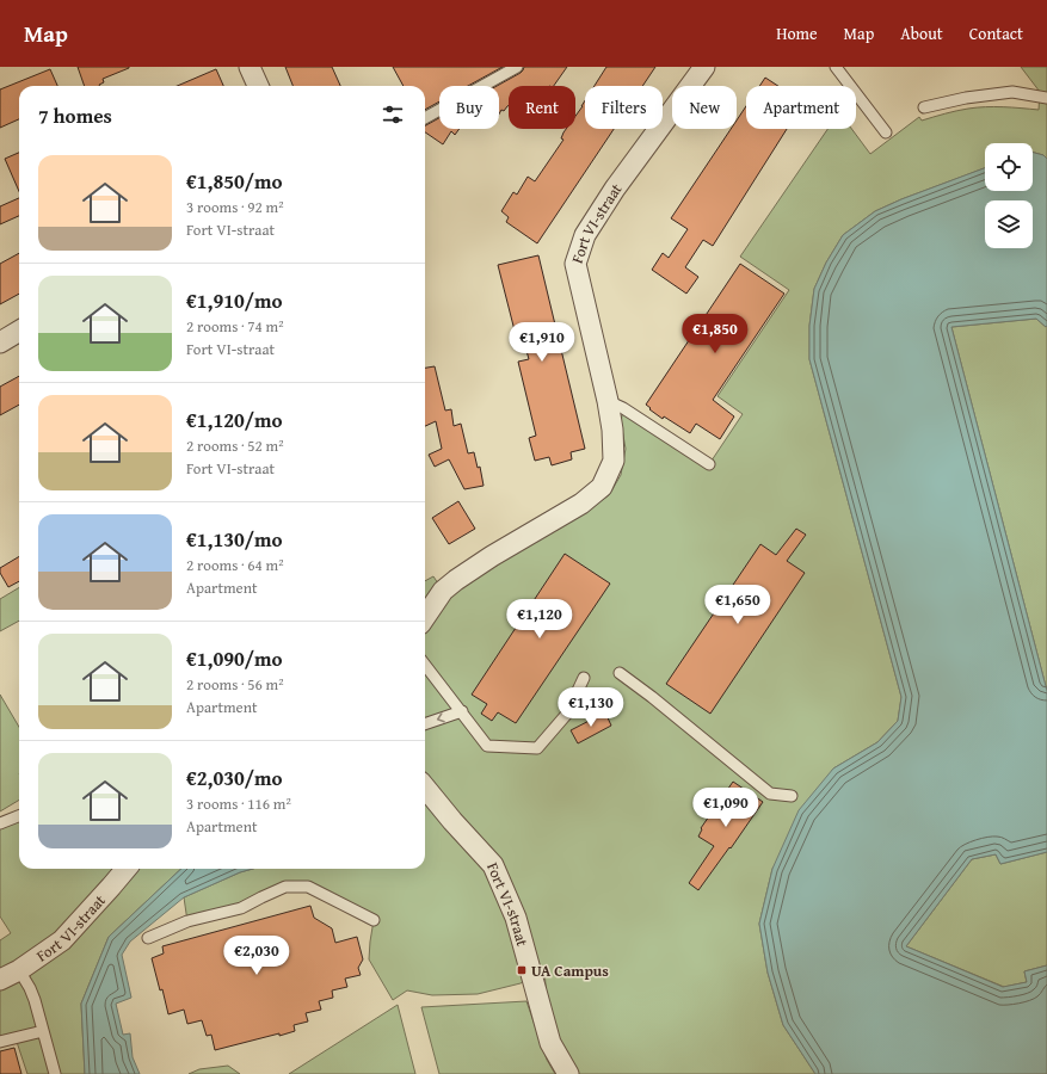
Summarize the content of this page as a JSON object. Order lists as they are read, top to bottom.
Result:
{
  "streets": {
    "street": ["Fort VI-straat"]
  },
  "places": {
    "transit": ["UA Campus"]
  },
  "page": {
    "header": "Map",
    "nav": [
      "Home",
      "Map",
      "About",
      "Contact"
    ],
    "chip": [
      "Buy",
      "Rent",
      "Filters",
      "New",
      "Apartment"
    ],
    "heading": "7 homes",
    "list": [
      {
        "name": "€1,850/mo",
        "note": "3 rooms · 92 m² · Fort VI-straat"
      },
      {
        "name": "€1,910/mo",
        "note": "2 rooms · 74 m² · Fort VI-straat"
      },
      {
        "name": "€1,120/mo",
        "note": "2 rooms · 52 m² · Fort VI-straat"
      },
      {
        "name": "€1,130/mo",
        "note": "2 rooms · 64 m² · Apartment"
      },
      {
        "name": "€1,090/mo",
        "note": "2 rooms · 56 m² · Apartment"
      },
      {
        "name": "€2,030/mo",
        "note": "3 rooms · 116 m² · Apartment"
      }
    ],
    "price": [
      "€1,850",
      "€1,910",
      "€1,650",
      "€1,120",
      "€1,130",
      "€1,090",
      "€2,030"
    ]
  }
}
